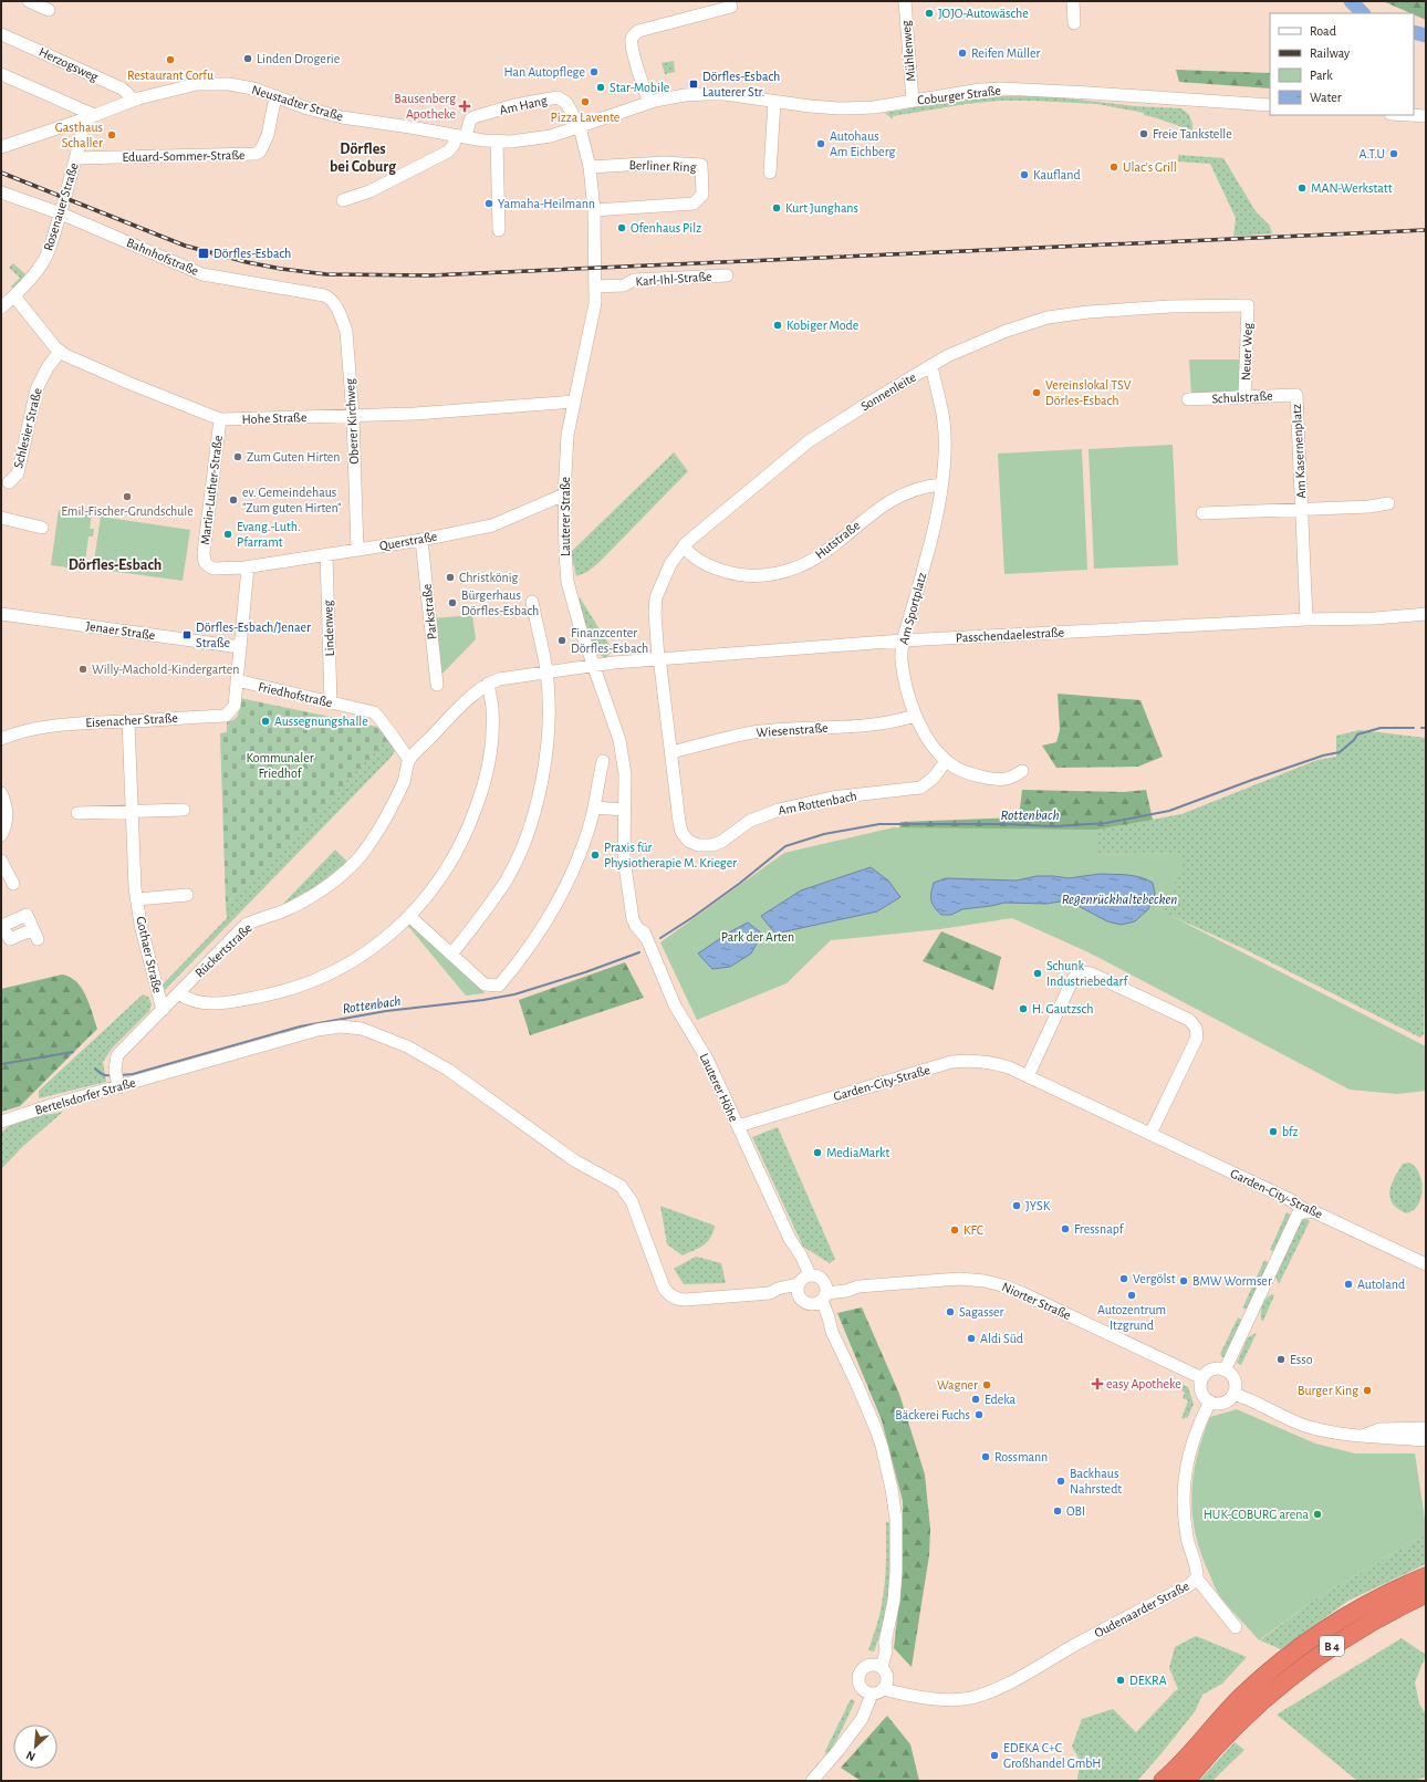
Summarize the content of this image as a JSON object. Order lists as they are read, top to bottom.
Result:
{
  "streets": {
    "highway": ["B 4"],
    "street": [
      "Mühlenweg",
      "Herzogsweg",
      "Coburger Straße",
      "Neustadter Straße",
      "Am Hang",
      "Eduard-Sommer-Straße",
      "Berliner Ring",
      "Rosenauer Straße",
      "Bahnhofstraße",
      "Karl-Ihl-Straße",
      "Neuer Weg",
      "Sonnenleite",
      "Schulstraße",
      "Hohe Straße",
      "Oberer Kirchweg",
      "Schlesier Straße",
      "Am Kasernenplatz",
      "Martin-Luther-Straße",
      "Lauterer Straße",
      "Hutstraße",
      "Querstraße",
      "Am Sportplatz",
      "Parkstraße",
      "Lindenweg",
      "Jenaer Straße",
      "Passchendaelestraße",
      "Friedhofstraße",
      "Eisenacher Straße",
      "Wiesenstraße",
      "Am Rottenbach",
      "Rückertstraße",
      "Gothaer Straße",
      "Garden-City-Straße",
      "Lauterer Höhe",
      "Bertelsdorfer Straße",
      "Niorter Straße",
      "Oudenaarder Straße"
    ]
  },
  "crossings": [
    ["Mühlenweg", "Coburger Straße"],
    ["Herzogsweg", "Neustadter Straße"],
    ["Coburger Straße", "Neustadter Straße"],
    ["Neustadter Straße", "Am Hang"],
    ["Neustadter Straße", "Eduard-Sommer-Straße"],
    ["Neustadter Straße", "Rosenauer Straße"],
    ["Neustadter Straße", "Lauterer Straße"],
    ["Am Hang", "Lauterer Straße"],
    ["Eduard-Sommer-Straße", "Rosenauer Straße"],
    ["Berliner Ring", "Lauterer Straße"],
    ["Rosenauer Straße", "Bahnhofstraße"],
    ["Rosenauer Straße", "Hohe Straße"],
    ["Bahnhofstraße", "Oberer Kirchweg"],
    ["Karl-Ihl-Straße", "Lauterer Straße"],
    ["Neuer Weg", "Sonnenleite"],
    ["Neuer Weg", "Schulstraße"],
    ["Sonnenleite", "Hutstraße"],
    ["Sonnenleite", "Am Sportplatz"],
    ["Sonnenleite", "Passchendaelestraße"],
    ["Sonnenleite", "Am Rottenbach"],
    ["Schulstraße", "Am Kasernenplatz"],
    ["Hohe Straße", "Oberer Kirchweg"],
    ["Hohe Straße", "Schlesier Straße"],
    ["Hohe Straße", "Martin-Luther-Straße"],
    ["Hohe Straße", "Lauterer Straße"],
    ["Oberer Kirchweg", "Querstraße"],
    ["Am Kasernenplatz", "Passchendaelestraße"],
    ["Martin-Luther-Straße", "Querstraße"],
    ["Lauterer Straße", "Querstraße"],
    ["Lauterer Straße", "Passchendaelestraße"],
    ["Lauterer Straße", "Rückertstraße"],
    ["Lauterer Straße", "Lauterer Höhe"],
    ["Hutstraße", "Am Sportplatz"],
    ["Querstraße", "Parkstraße"],
    ["Querstraße", "Lindenweg"],
    ["Am Sportplatz", "Passchendaelestraße"],
    ["Am Sportplatz", "Wiesenstraße"],
    ["Am Sportplatz", "Am Rottenbach"],
    ["Lindenweg", "Friedhofstraße"],
    ["Passchendaelestraße", "Am Rottenbach"],
    ["Passchendaelestraße", "Rückertstraße"],
    ["Friedhofstraße", "Eisenacher Straße"],
    ["Friedhofstraße", "Rückertstraße"],
    ["Eisenacher Straße", "Gothaer Straße"],
    ["Wiesenstraße", "Am Rottenbach"],
    ["Rückertstraße", "Gothaer Straße"],
    ["Rückertstraße", "Bertelsdorfer Straße"],
    ["Garden-City-Straße", "Lauterer Höhe"],
    ["Lauterer Höhe", "Bertelsdorfer Straße"],
    ["Niorter Straße", "Oudenaarder Straße"]
  ],
  "districts": ["Dörfles bei Coburg", "Dörfles-Esbach"],
  "water": ["Rottenbach", "Regenrückhaltebecken"],
  "parks": ["Kommunaler Friedhof", "Park der Arten"],
  "places": {
    "other": [
      "JOJO-Autowäsche",
      "Reifen Müller",
      "Linden Drogerie",
      "Restaurant Corfu",
      "Han Autopflege",
      "Star-Mobile",
      "Pizza Lavente",
      "Freie Tankstelle",
      "Gasthaus Schaller",
      "Autohaus Am Eichberg",
      "A.T.U",
      "Ulac's Grill",
      "Kaufland",
      "MAN-Werkstatt",
      "Yamaha-Heilmann",
      "Kurt Junghans",
      "Ofenhaus Pilz",
      "Kobiger Mode",
      "Vereinslokal TSV Dörles-Esbach",
      "Zum Guten Hirten",
      "Emil-Fischer-Grundschule",
      "ev. Gemeindehaus \"Zum guten Hirten\"",
      "Evang.-Luth. Pfarramt",
      "Christkönig",
      "Bürgerhaus Dörfles-Esbach",
      "Finanzcenter Dörfles-Esbach",
      "Willy-Machold-Kindergarten",
      "Aussegnungshalle",
      "Praxis für Physiotherapie M. Krieger",
      "Schunk Industriebedarf",
      "H. Gautzsch",
      "bfz",
      "MediaMarkt",
      "JYSK",
      "Fressnapf",
      "KFC",
      "Vergölst",
      "BMW Wormser",
      "Autoland",
      "Autozentrum Itzgrund",
      "Sagasser",
      "Aldi Süd",
      "Esso",
      "Wagner",
      "Burger King",
      "Edeka",
      "Bäckerei Fuchs",
      "Rossmann",
      "Backhaus Nahrstedt",
      "OBI",
      "HUK-COBURG arena",
      "DEKRA",
      "EDEKA C+C Großhandel GmbH"
    ],
    "transit": ["Dörfles-Esbach Lauterer Str.", "Dörfles-Esbach", "Dörfles-Esbach/Jenaer Straße"],
    "health": ["Bausenberg Apotheke", "easy Apotheke"]
  },
  "legend": [
    "Road",
    "Railway",
    "Park",
    "Water"
  ],
  "north": "bottom left"
}
